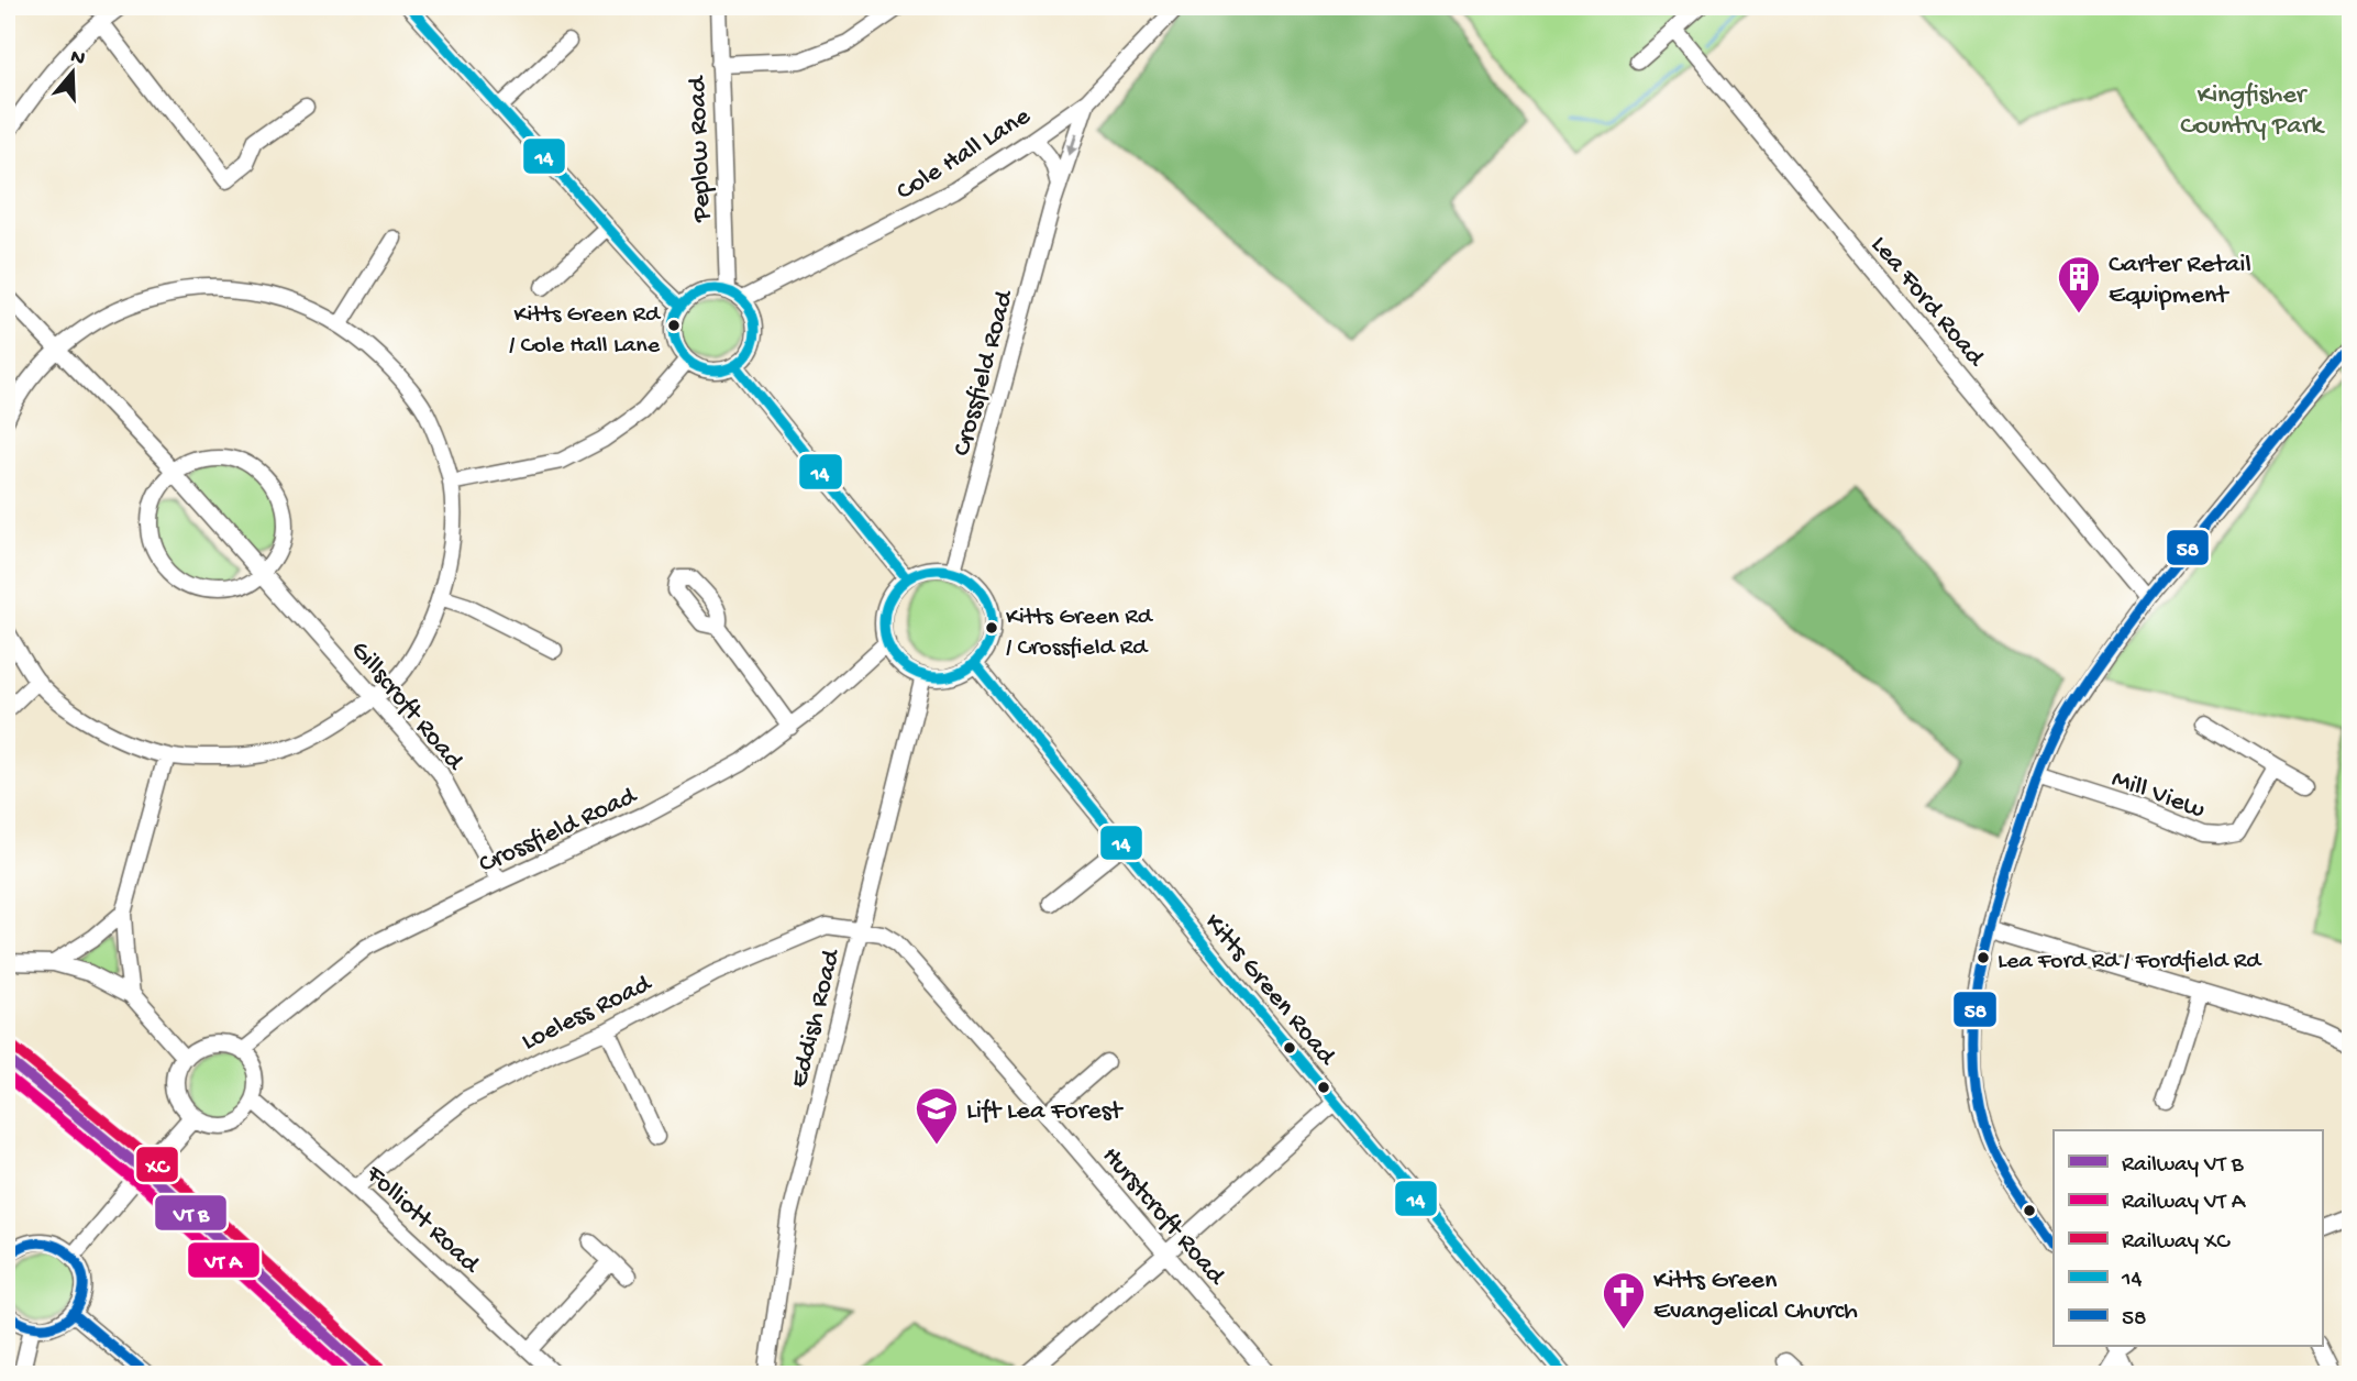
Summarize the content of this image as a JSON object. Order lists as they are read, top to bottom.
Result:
{
  "streets": {
    "street": [
      "Peplow Road",
      "Cole Hall Lane",
      "Lea Ford Road",
      "Crossfield Road",
      "Gillscroft Road",
      "Mill View",
      "Kitts Green Road",
      "Loeless Road",
      "Eddish Road",
      "Hurstcroft Road",
      "Folliott Road"
    ]
  },
  "crossings": [
    ["Peplow Road", "Cole Hall Lane"],
    ["Cole Hall Lane", "Crossfield Road"],
    ["Crossfield Road", "Gillscroft Road"],
    ["Crossfield Road", "Kitts Green Road"],
    ["Crossfield Road", "Eddish Road"],
    ["Crossfield Road", "Folliott Road"],
    ["Kitts Green Road", "Eddish Road"],
    ["Loeless Road", "Eddish Road"],
    ["Loeless Road", "Hurstcroft Road"],
    ["Loeless Road", "Folliott Road"],
    ["Eddish Road", "Hurstcroft Road"]
  ],
  "parks": ["Kingfisher Country Park"],
  "places": {
    "building": ["Carter Retail Equipment"],
    "other": ["Kitts Green Rd / Cole Hall Lane", "Kitts Green Rd / Crossfield Rd", "Lea Ford Rd / Fordfield Rd"],
    "school or university": ["Lift Lea Forest"],
    "church": ["Kitts Green Evangelical Church"]
  },
  "lines": ["transit line 14", "transit line 58", "rail line XC"],
  "legend": [
    "Railway VT B",
    "Railway VT A",
    "Railway XC",
    "14",
    "58"
  ],
  "north": "top"
}
